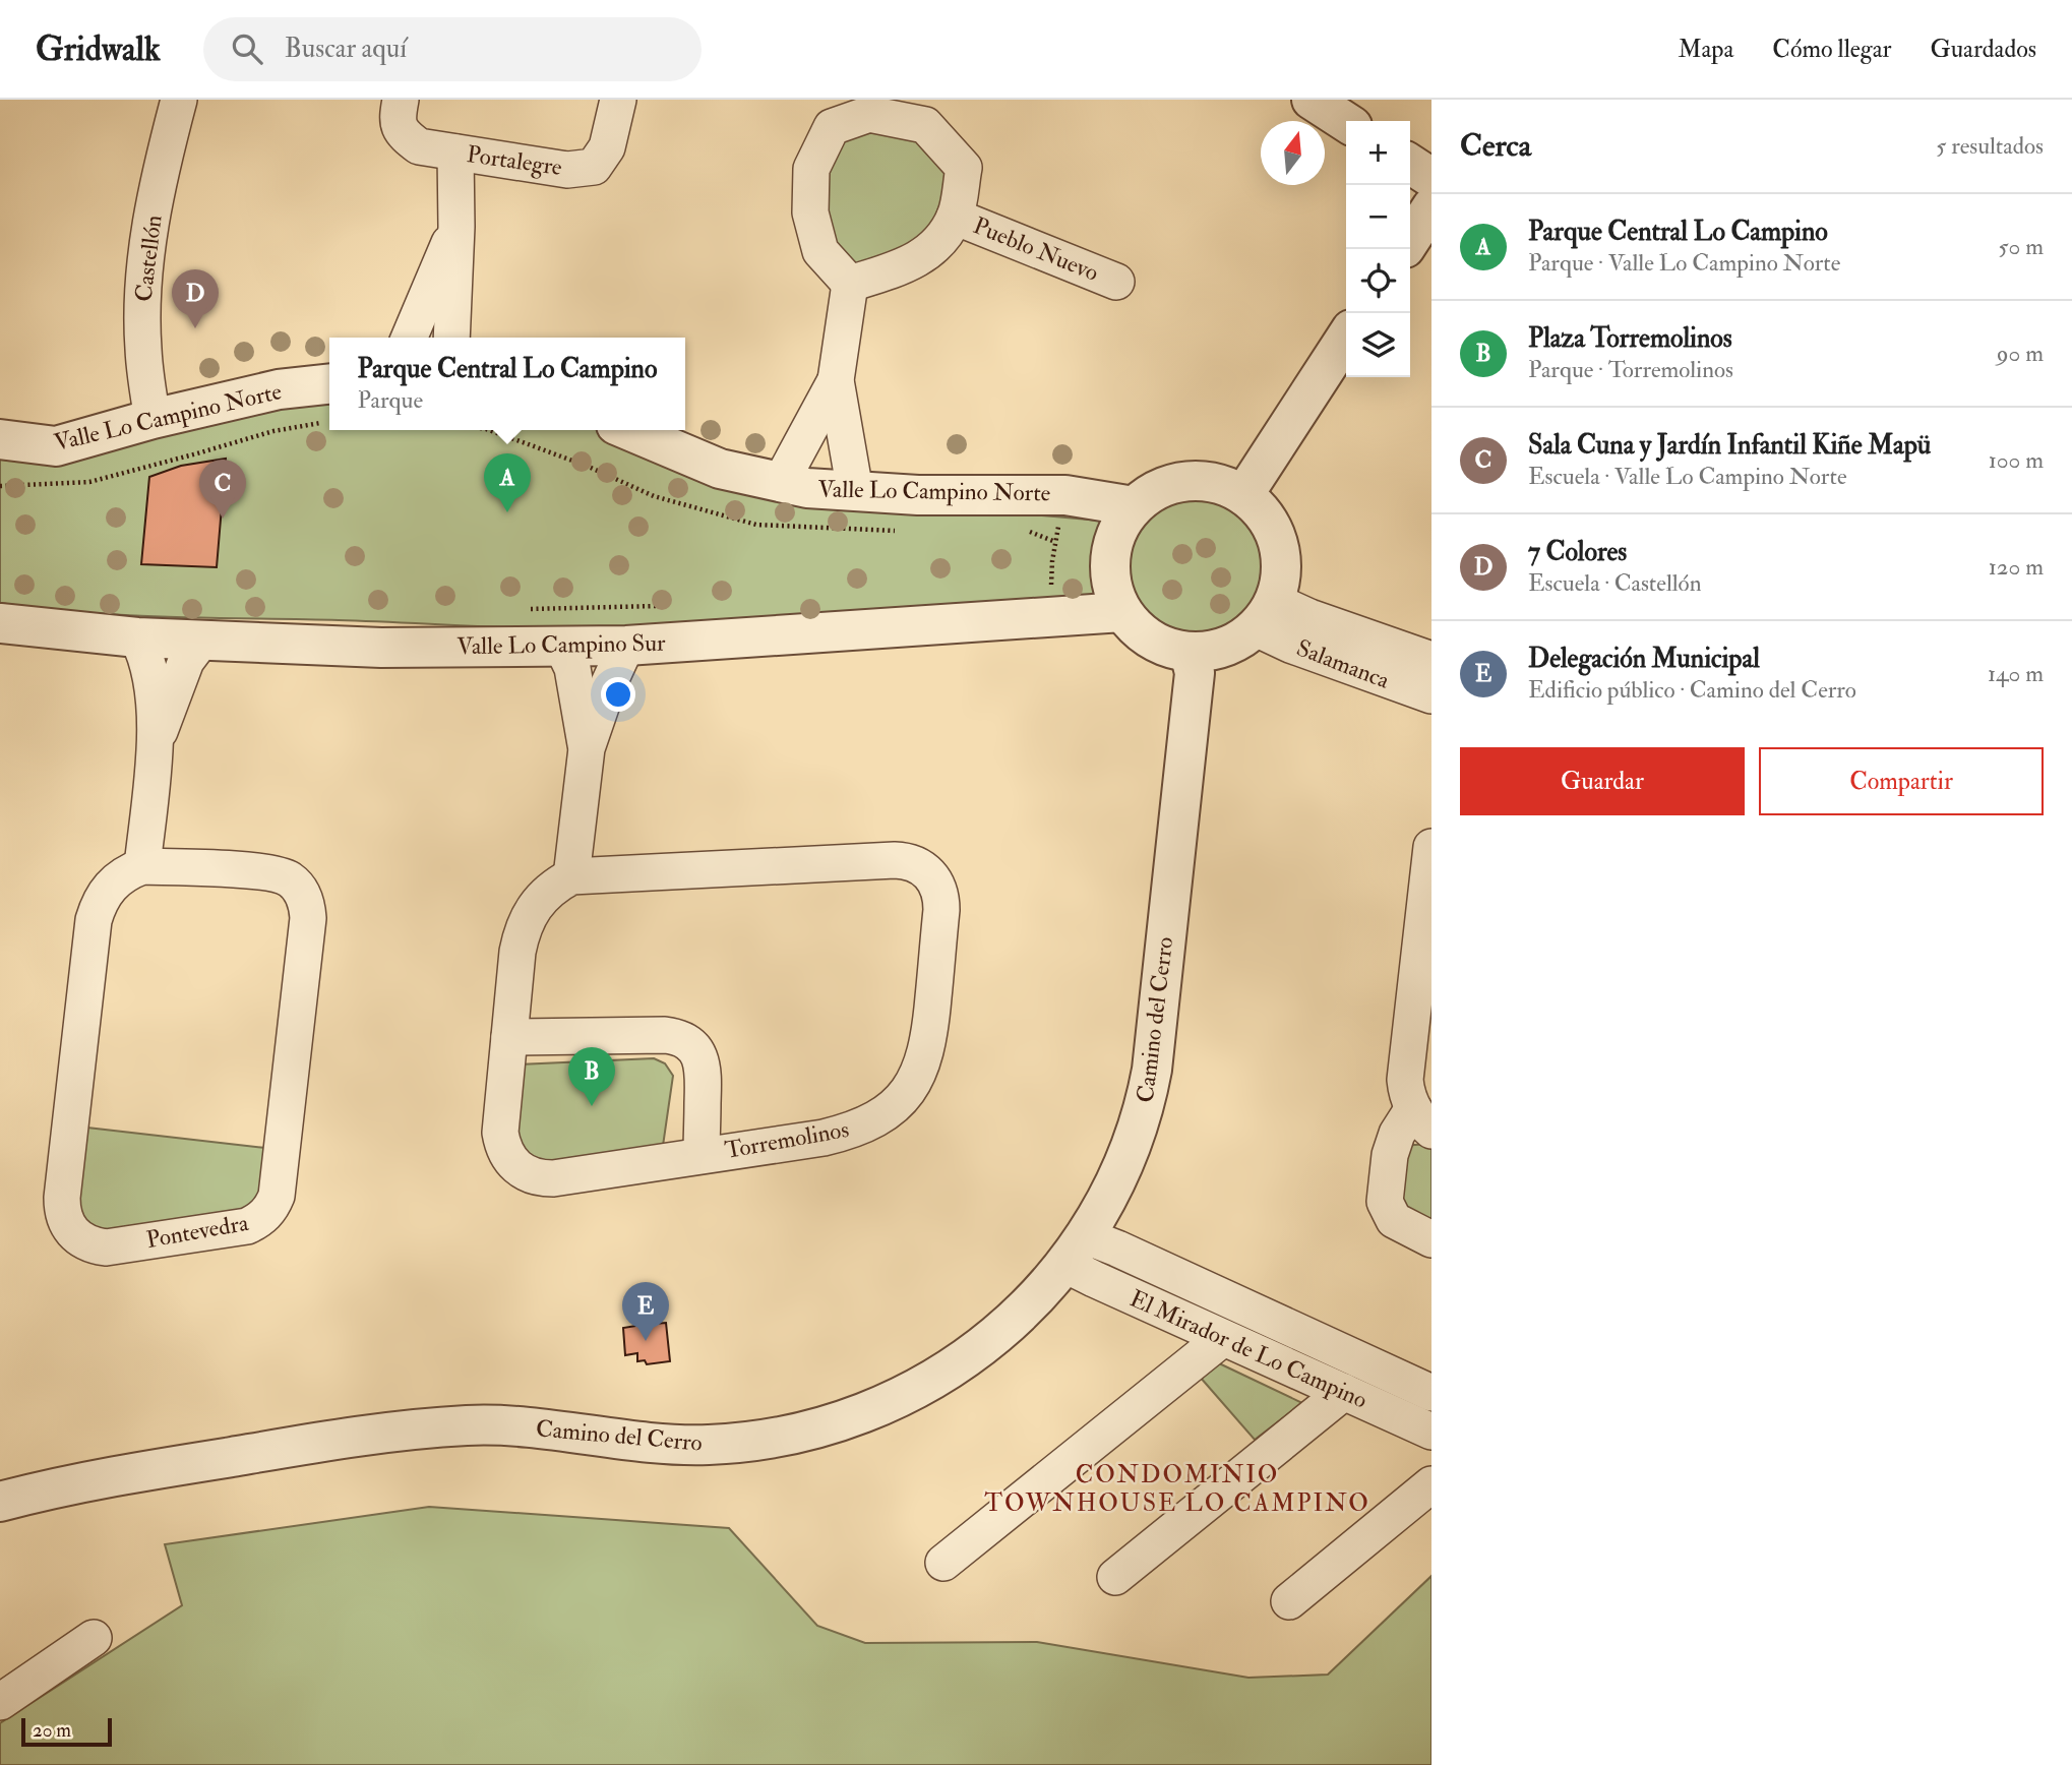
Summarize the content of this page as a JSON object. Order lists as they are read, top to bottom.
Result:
{
  "streets": {
    "street": [
      "Portalegre",
      "Pueblo Nuevo",
      "Castellón",
      "Valle Lo Campino Norte",
      "Valle Lo Campino Sur",
      "Salamanca",
      "Camino del Cerro",
      "Torremolinos",
      "Pontevedra",
      "El Mirador de Lo Campino"
    ]
  },
  "crossings": [
    ["Castellón", "Valle Lo Campino Norte"],
    ["Valle Lo Campino Norte", "Valle Lo Campino Sur"],
    ["Valle Lo Campino Norte", "Salamanca"],
    ["Valle Lo Campino Norte", "Camino del Cerro"],
    ["Valle Lo Campino Sur", "Salamanca"],
    ["Valle Lo Campino Sur", "Camino del Cerro"],
    ["Salamanca", "Camino del Cerro"],
    ["Camino del Cerro", "El Mirador de Lo Campino"]
  ],
  "districts": ["CONDOMINIO TOWNHOUSE LO CAMPINO"],
  "scale_bar": "20 m",
  "north": "top",
  "page": {
    "header": "Gridwalk",
    "search": "Buscar aquí",
    "nav": ["Mapa", "Cómo llegar", "Guardados"],
    "heading": ["Cerca", "5 resultados"],
    "map_buttons": ["+", "−"],
    "list": [
      {
        "mark": "A",
        "name": "Parque Central Lo Campino",
        "note": "Parque · Valle Lo Campino Norte",
        "value": "50 m"
      },
      {
        "mark": "B",
        "name": "Plaza Torremolinos",
        "note": "Parque · Torremolinos",
        "value": "90 m"
      },
      {
        "mark": "C",
        "name": "Sala Cuna y Jardín Infantil Kiñe Mapü",
        "note": "Escuela · Valle Lo Campino Norte",
        "value": "100 m"
      },
      {
        "mark": "D",
        "name": "7 Colores",
        "note": "Escuela · Castellón",
        "value": "120 m"
      },
      {
        "mark": "E",
        "name": "Delegación Municipal",
        "note": "Edificio público · Camino del Cerro",
        "value": "140 m"
      }
    ],
    "pins": [
      "D",
      "A",
      "C",
      "B",
      "E"
    ],
    "popup": ["Parque Central Lo Campino", "Parque"],
    "buttons": ["Guardar", "Compartir"],
    "scale": "20 m"
  }
}
